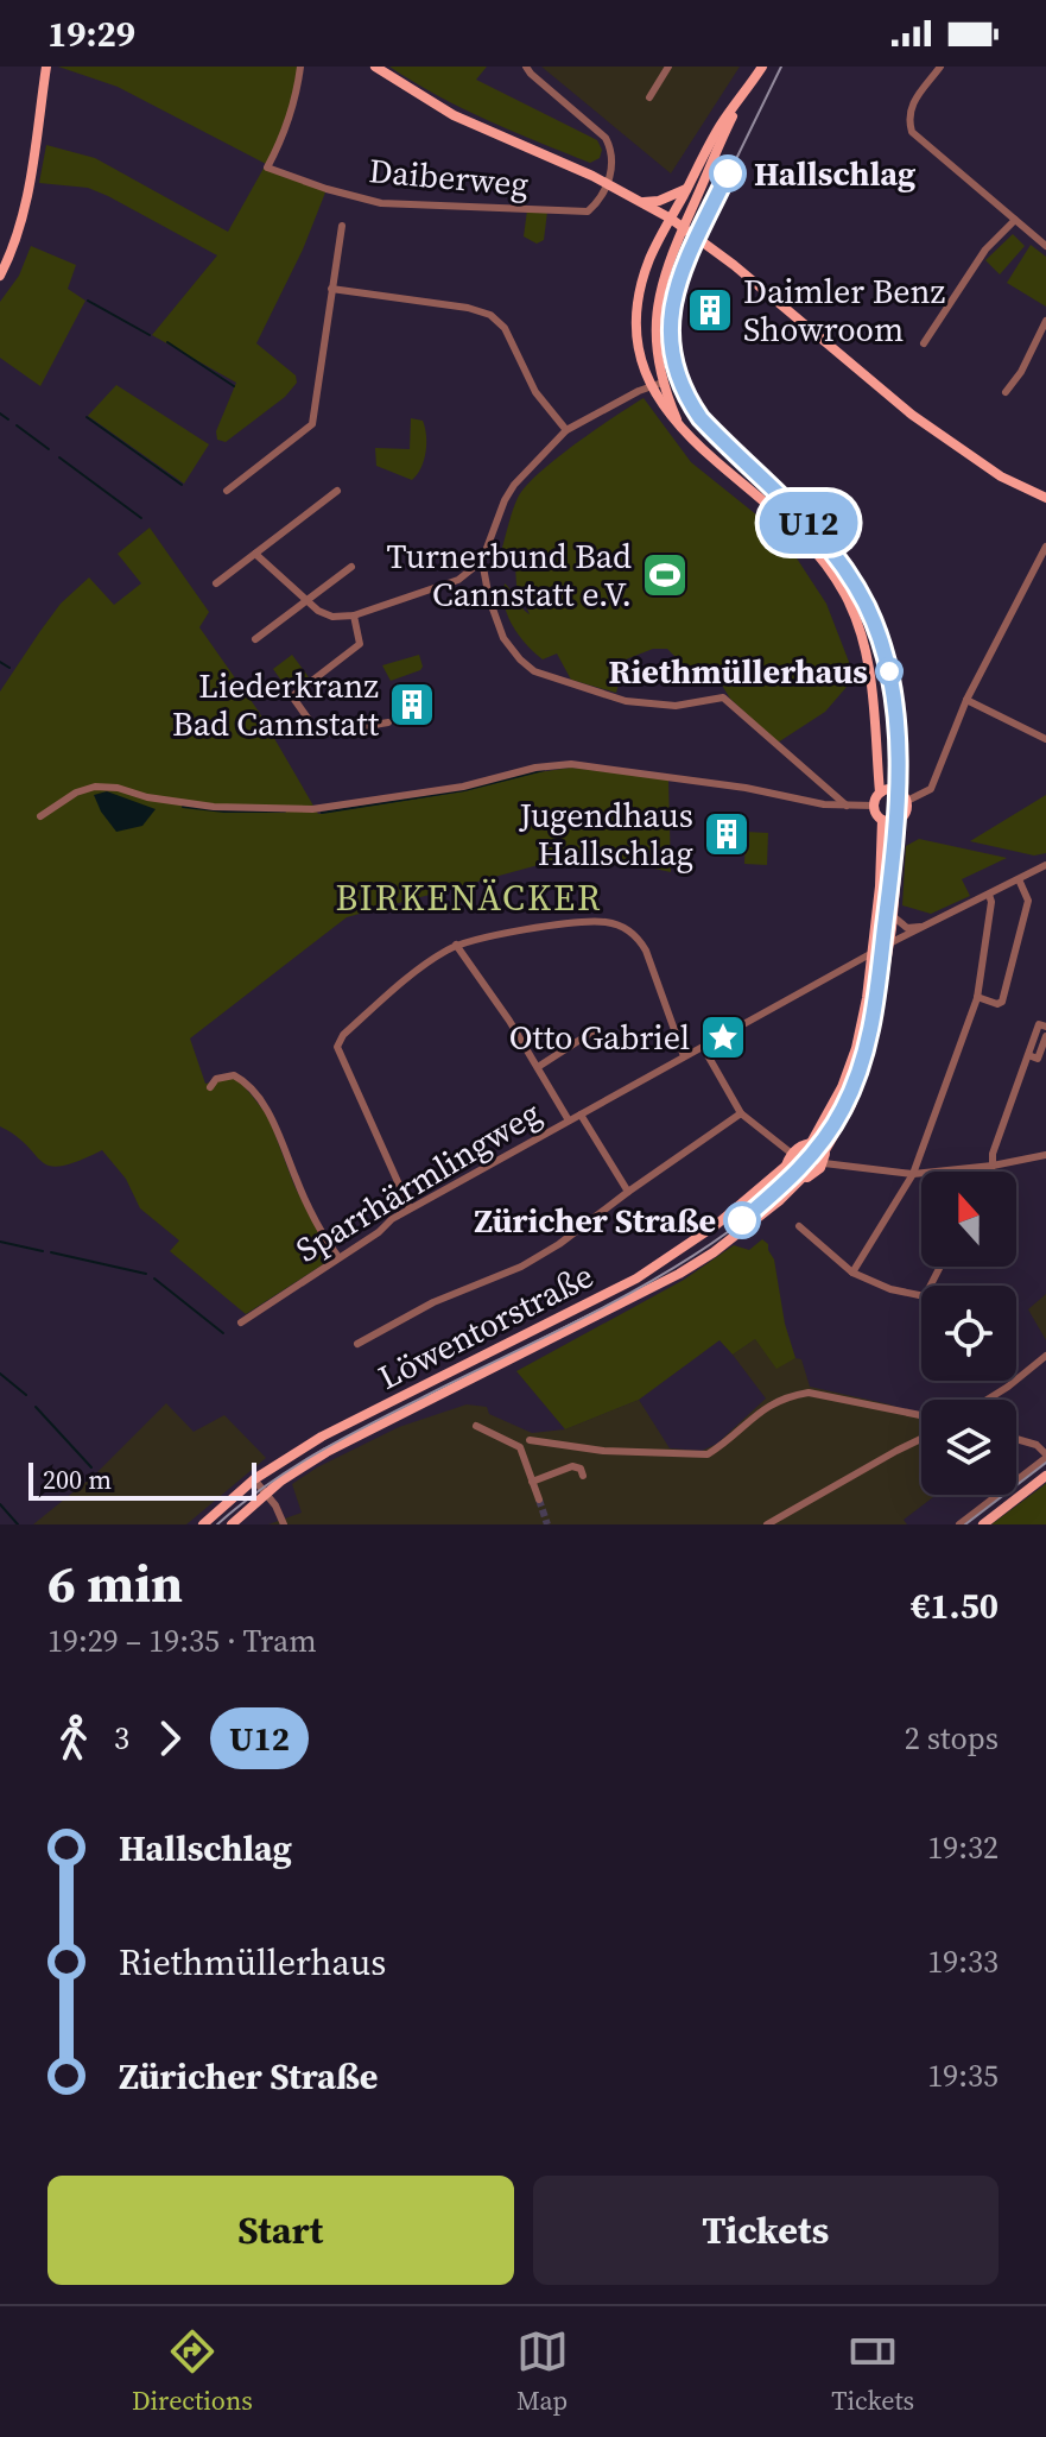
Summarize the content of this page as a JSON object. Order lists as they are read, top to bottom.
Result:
{
  "streets": {
    "main road": ["Löwentorstraße"],
    "street": ["Daiberweg", "Sparrhärmlingweg"]
  },
  "districts": ["BIRKENÄCKER"],
  "places": {
    "other": ["Hallschlag", "Riethmüllerhaus", "Züricher Straße"],
    "building": ["Daimler Benz Showroom", "Liederkranz Bad Cannstatt", "Jugendhaus Hallschlag"],
    "sports": ["Turnerbund Bad Cannstatt e.V."],
    "place": ["Otto Gabriel"]
  },
  "lines": ["tram line U12"],
  "scale_bar": "200 m",
  "north": "top",
  "page": {
    "status": "19:29",
    "on_map": "U12",
    "scale": "200 m",
    "heading": ["6 min", "19:29 – 19:35 · Tram", "€1.50"],
    "legs": ["3", "U12", "2 stops"],
    "list": [
      {
        "name": "Hallschlag",
        "value": "19:32"
      },
      {
        "name": "Riethmüllerhaus",
        "value": "19:33"
      },
      {
        "name": "Züricher Straße",
        "value": "19:35"
      }
    ],
    "buttons": ["Start", "Tickets"],
    "tabs": ["Directions", "Map", "Tickets"]
  }
}
